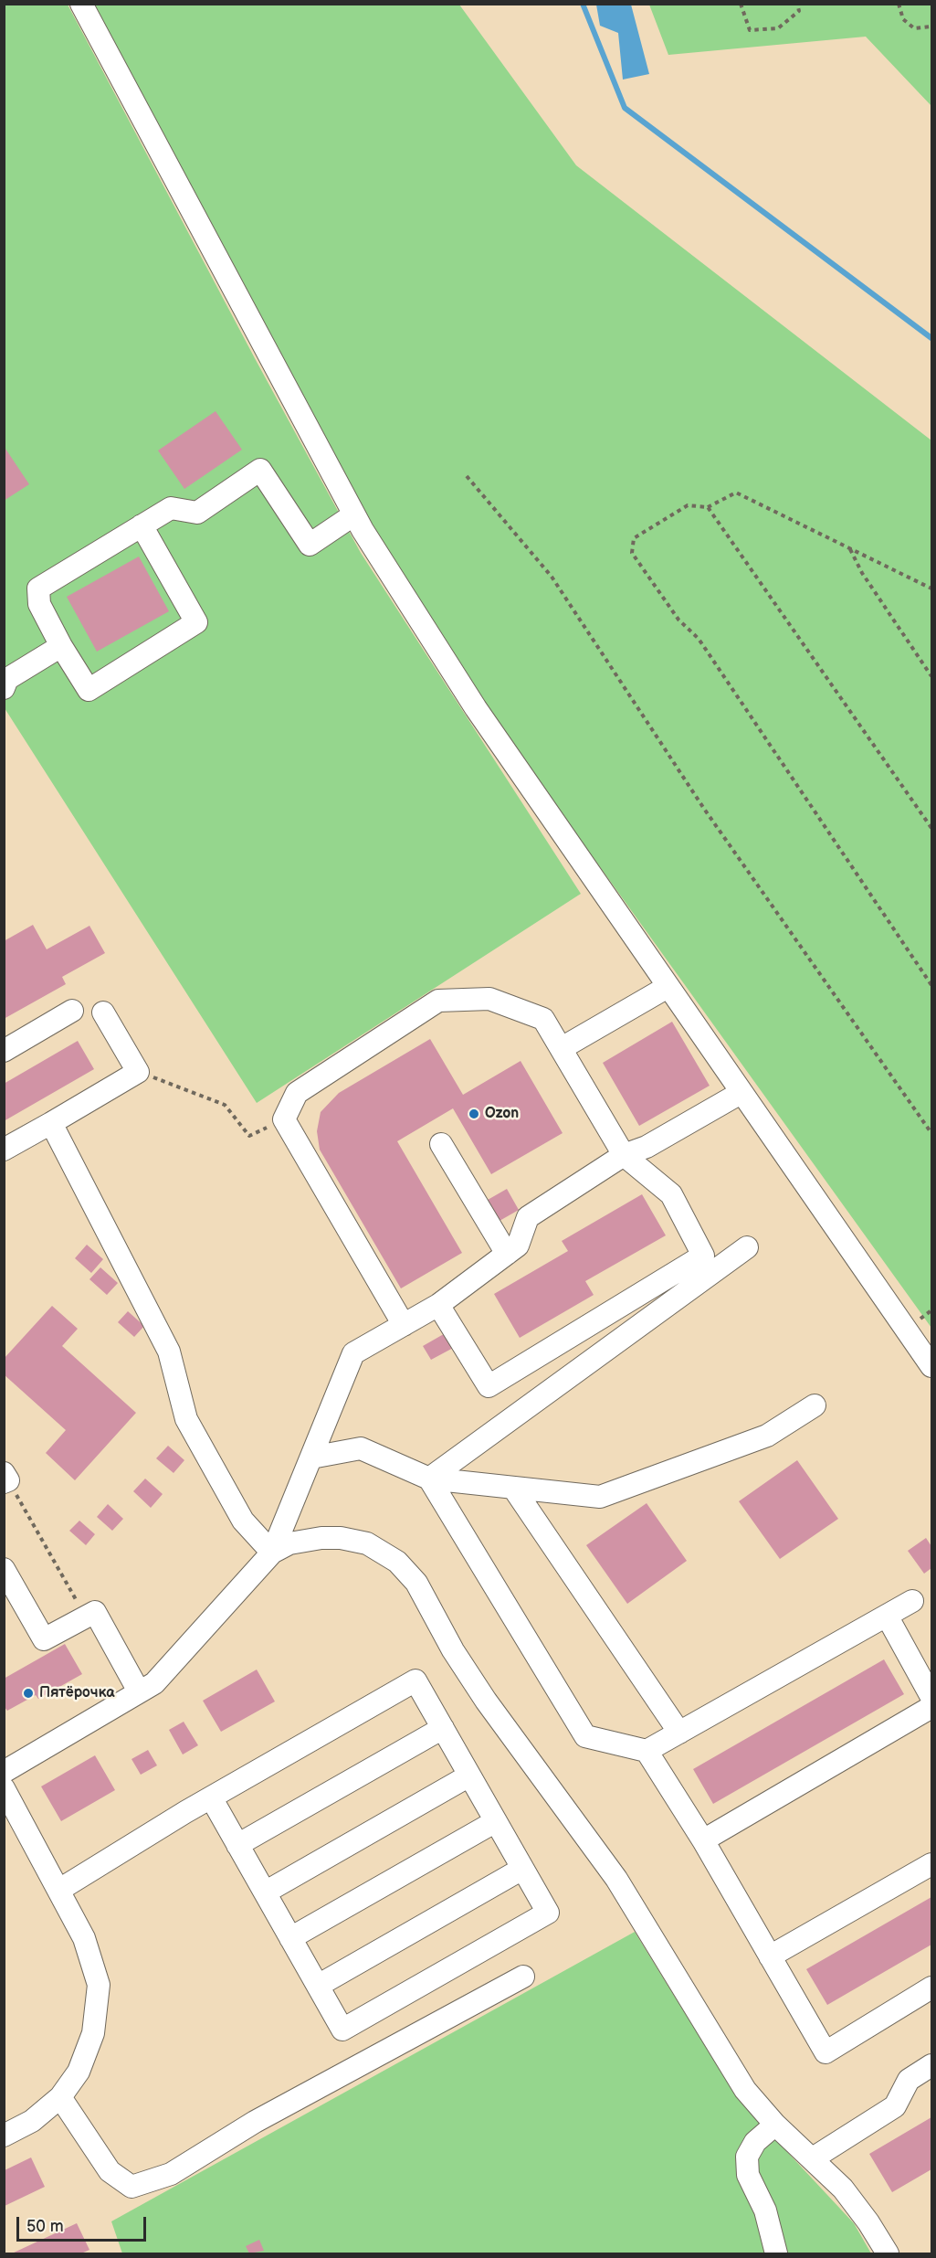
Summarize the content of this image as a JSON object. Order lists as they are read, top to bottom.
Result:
{
  "places": ["Ozon", "Пятёрочка"],
  "scale_bar": "50 m"
}
